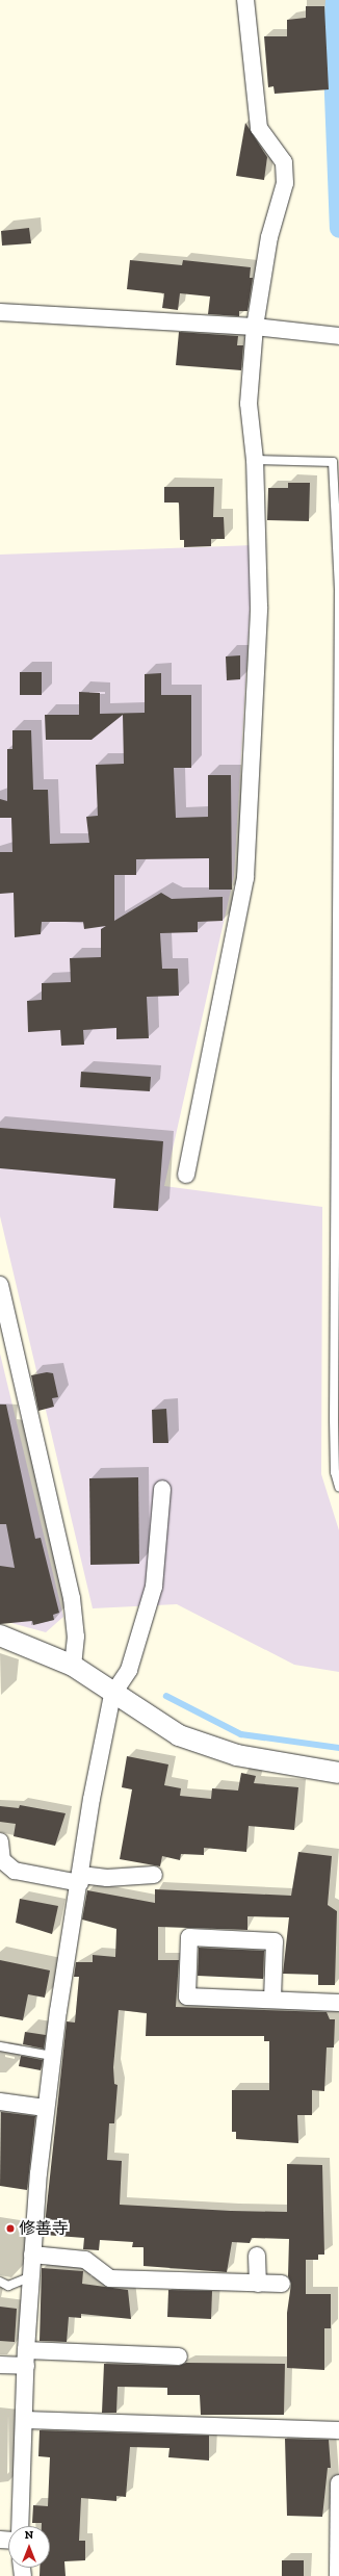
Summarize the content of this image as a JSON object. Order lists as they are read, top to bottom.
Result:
{
  "places": ["修善寺"],
  "north": "top"
}
